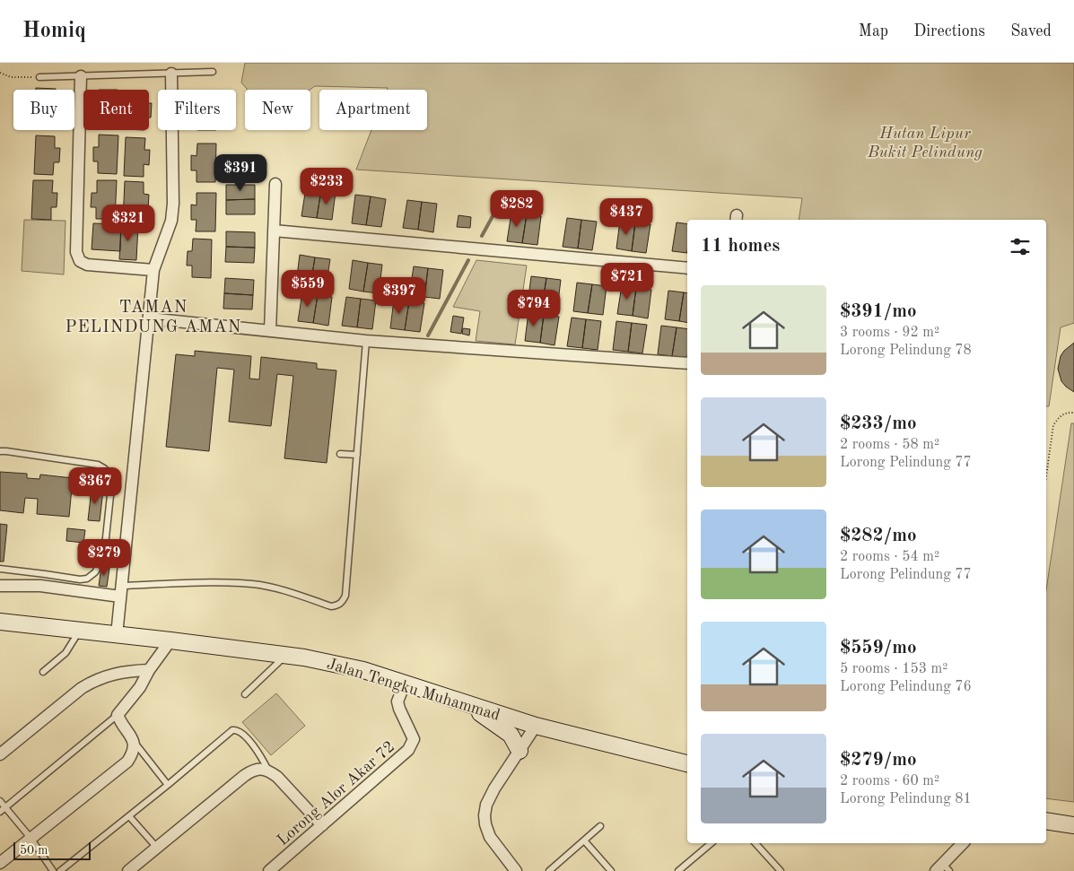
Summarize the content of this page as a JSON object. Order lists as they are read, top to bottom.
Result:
{
  "streets": {
    "main road": ["Jalan Tengku Muhammad"],
    "street": ["Lorong Alor Akar 72"]
  },
  "crossings": [
    ["Jalan Tengku Muhammad", "Lorong Alor Akar 72"]
  ],
  "districts": ["TAMAN PELINDUNG AMAN"],
  "parks": ["Hutan Lipur Bukit Pelindung"],
  "scale_bar": "50 m",
  "page": {
    "header": "Homiq",
    "nav": ["Map", "Directions", "Saved"],
    "chip": [
      "Buy",
      "Rent",
      "Filters",
      "New",
      "Apartment"
    ],
    "price": [
      "$391",
      "$233",
      "$282",
      "$437",
      "$321",
      "$721",
      "$559",
      "$397",
      "$794",
      "$367",
      "$279"
    ],
    "heading": "11 homes",
    "list": [
      {
        "name": "$391/mo",
        "note": "3 rooms · 92 m² · Lorong Pelindung 78"
      },
      {
        "name": "$233/mo",
        "note": "2 rooms · 58 m² · Lorong Pelindung 77"
      },
      {
        "name": "$282/mo",
        "note": "2 rooms · 54 m² · Lorong Pelindung 77"
      },
      {
        "name": "$559/mo",
        "note": "5 rooms · 153 m² · Lorong Pelindung 76"
      },
      {
        "name": "$279/mo",
        "note": "2 rooms · 60 m² · Lorong Pelindung 81"
      }
    ],
    "scale": "50 m"
  }
}
